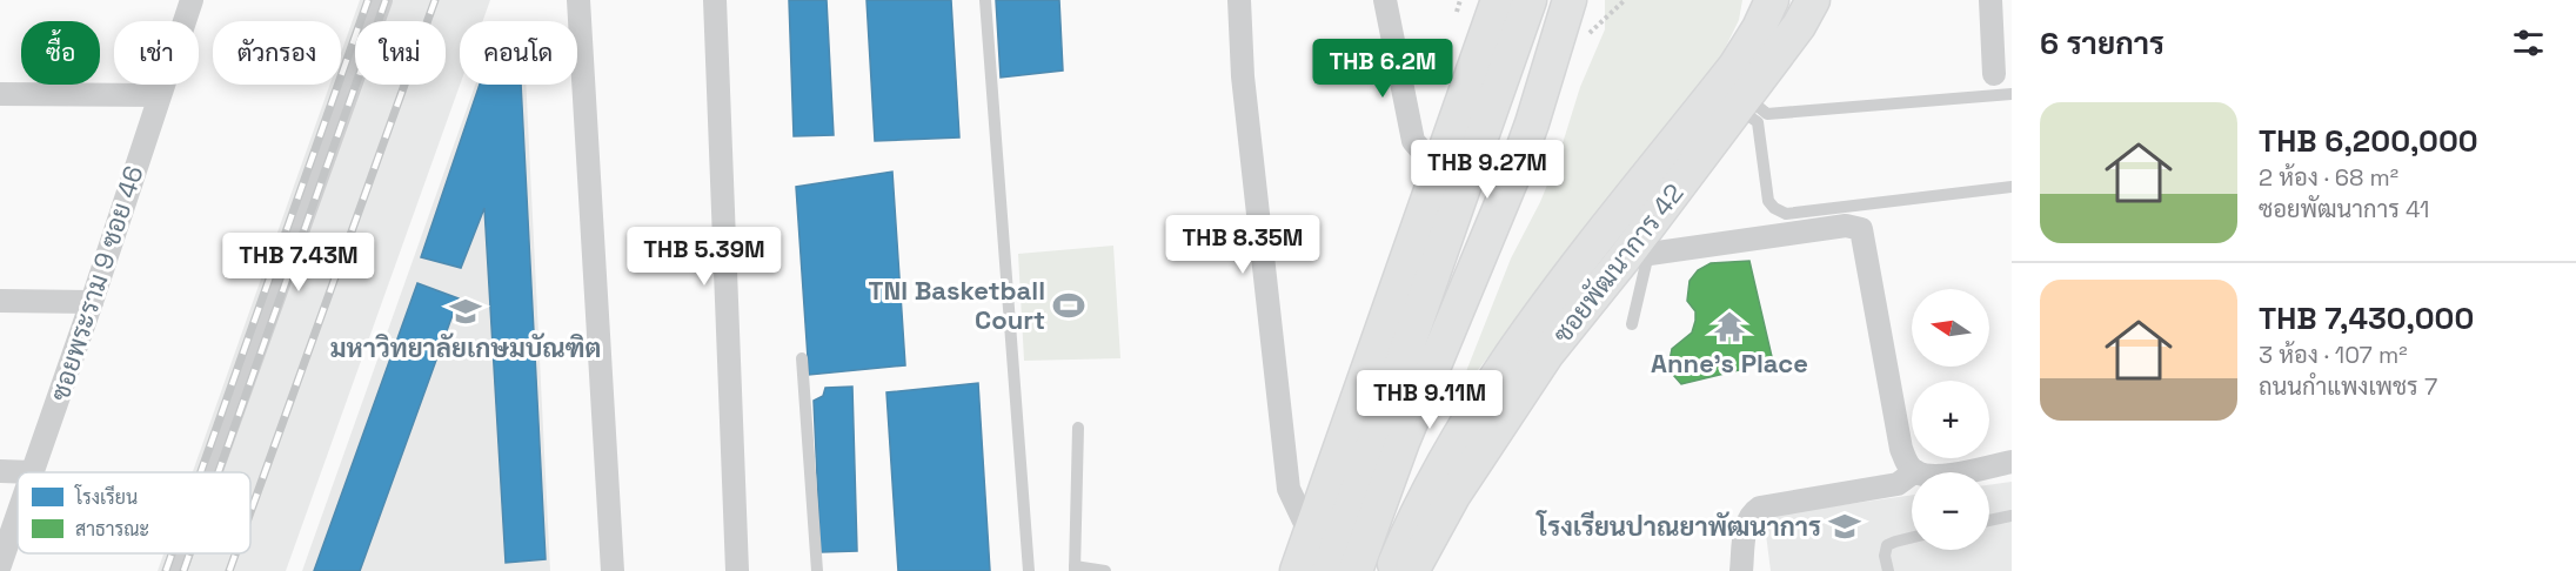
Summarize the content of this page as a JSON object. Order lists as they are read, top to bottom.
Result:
{
  "streets": {
    "main road": ["ซอยพัฒนาการ 42"],
    "street": ["ซอยพระราม 9 ซอย 46"]
  },
  "places": {
    "sports": ["TNI Basketball Court"],
    "school or university": ["มหาวิทยาลัยเกษมบัณฑิต", "โรงเรียนปาณยาพัฒนาการ"],
    "temple": ["Anne's Place"]
  },
  "legend": ["โรงเรียน", "สาธารณะ"],
  "north": "left",
  "page": {
    "heading": "6 รายการ",
    "chip": [
      "ซื้อ",
      "เช่า",
      "ตัวกรอง",
      "ใหม่",
      "คอนโด"
    ],
    "price": [
      "THB 6.2M",
      "THB 9.27M",
      "THB 8.35M",
      "THB 5.39M",
      "THB 7.43M",
      "THB 9.11M"
    ],
    "list": [
      {
        "name": "THB 6,200,000",
        "note": "2 ห้อง · 68 m² · ซอยพัฒนาการ 41"
      },
      {
        "name": "THB 7,430,000",
        "note": "3 ห้อง · 107 m² · ถนนกำแพงเพชร 7"
      }
    ],
    "map_buttons": ["+", "−"]
  }
}
